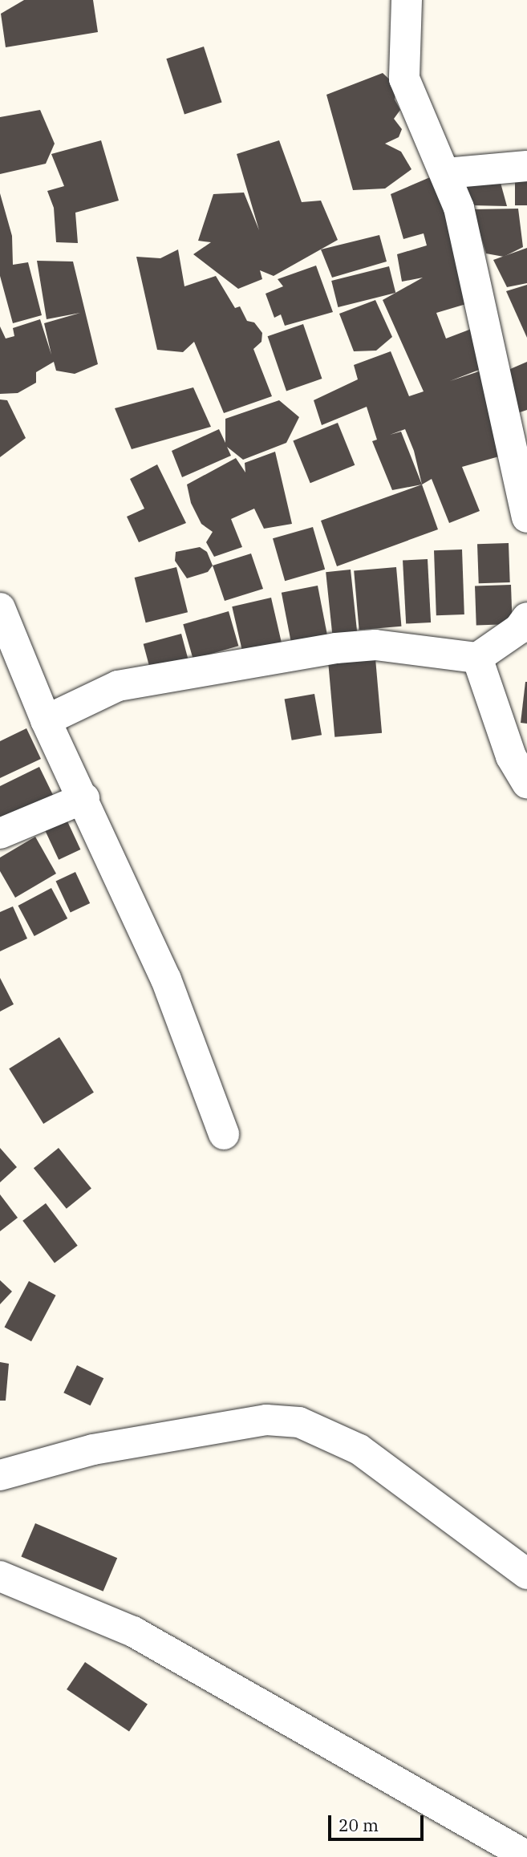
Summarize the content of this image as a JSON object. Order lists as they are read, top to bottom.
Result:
{
  "scale_bar": "20 m"
}
